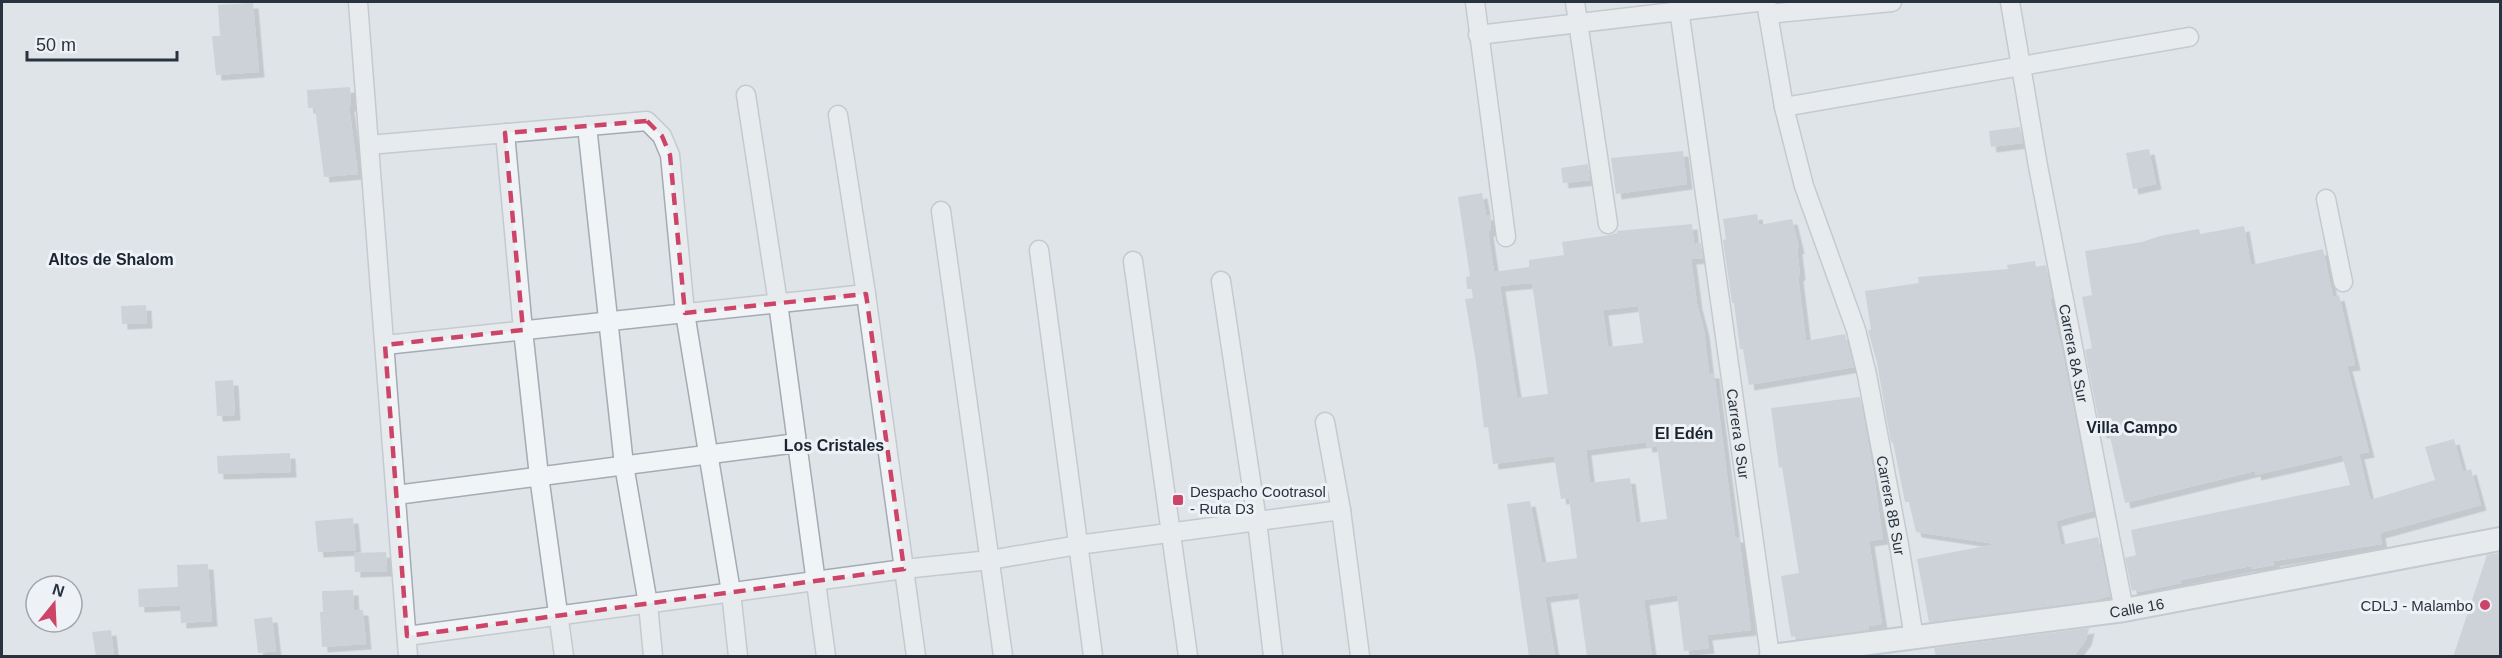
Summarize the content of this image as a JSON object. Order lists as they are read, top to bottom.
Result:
{
  "streets": {
    "street": [
      "Carrera 8A Sur",
      "Carrera 9 Sur",
      "Carrera 8B Sur",
      "Calle 16"
    ]
  },
  "crossings": [
    ["Carrera 8A Sur", "Calle 16"],
    ["Carrera 9 Sur", "Calle 16"],
    ["Carrera 8B Sur", "Calle 16"]
  ],
  "districts": [
    "Altos de Shalom",
    "Villa Campo",
    "El Edén",
    "Los Cristales"
  ],
  "places": {
    "transit": ["Despacho Cootrasol - Ruta D3"],
    "other": ["CDLJ - Malambo"]
  },
  "scale_bar": "50 m",
  "north": "top"
}
